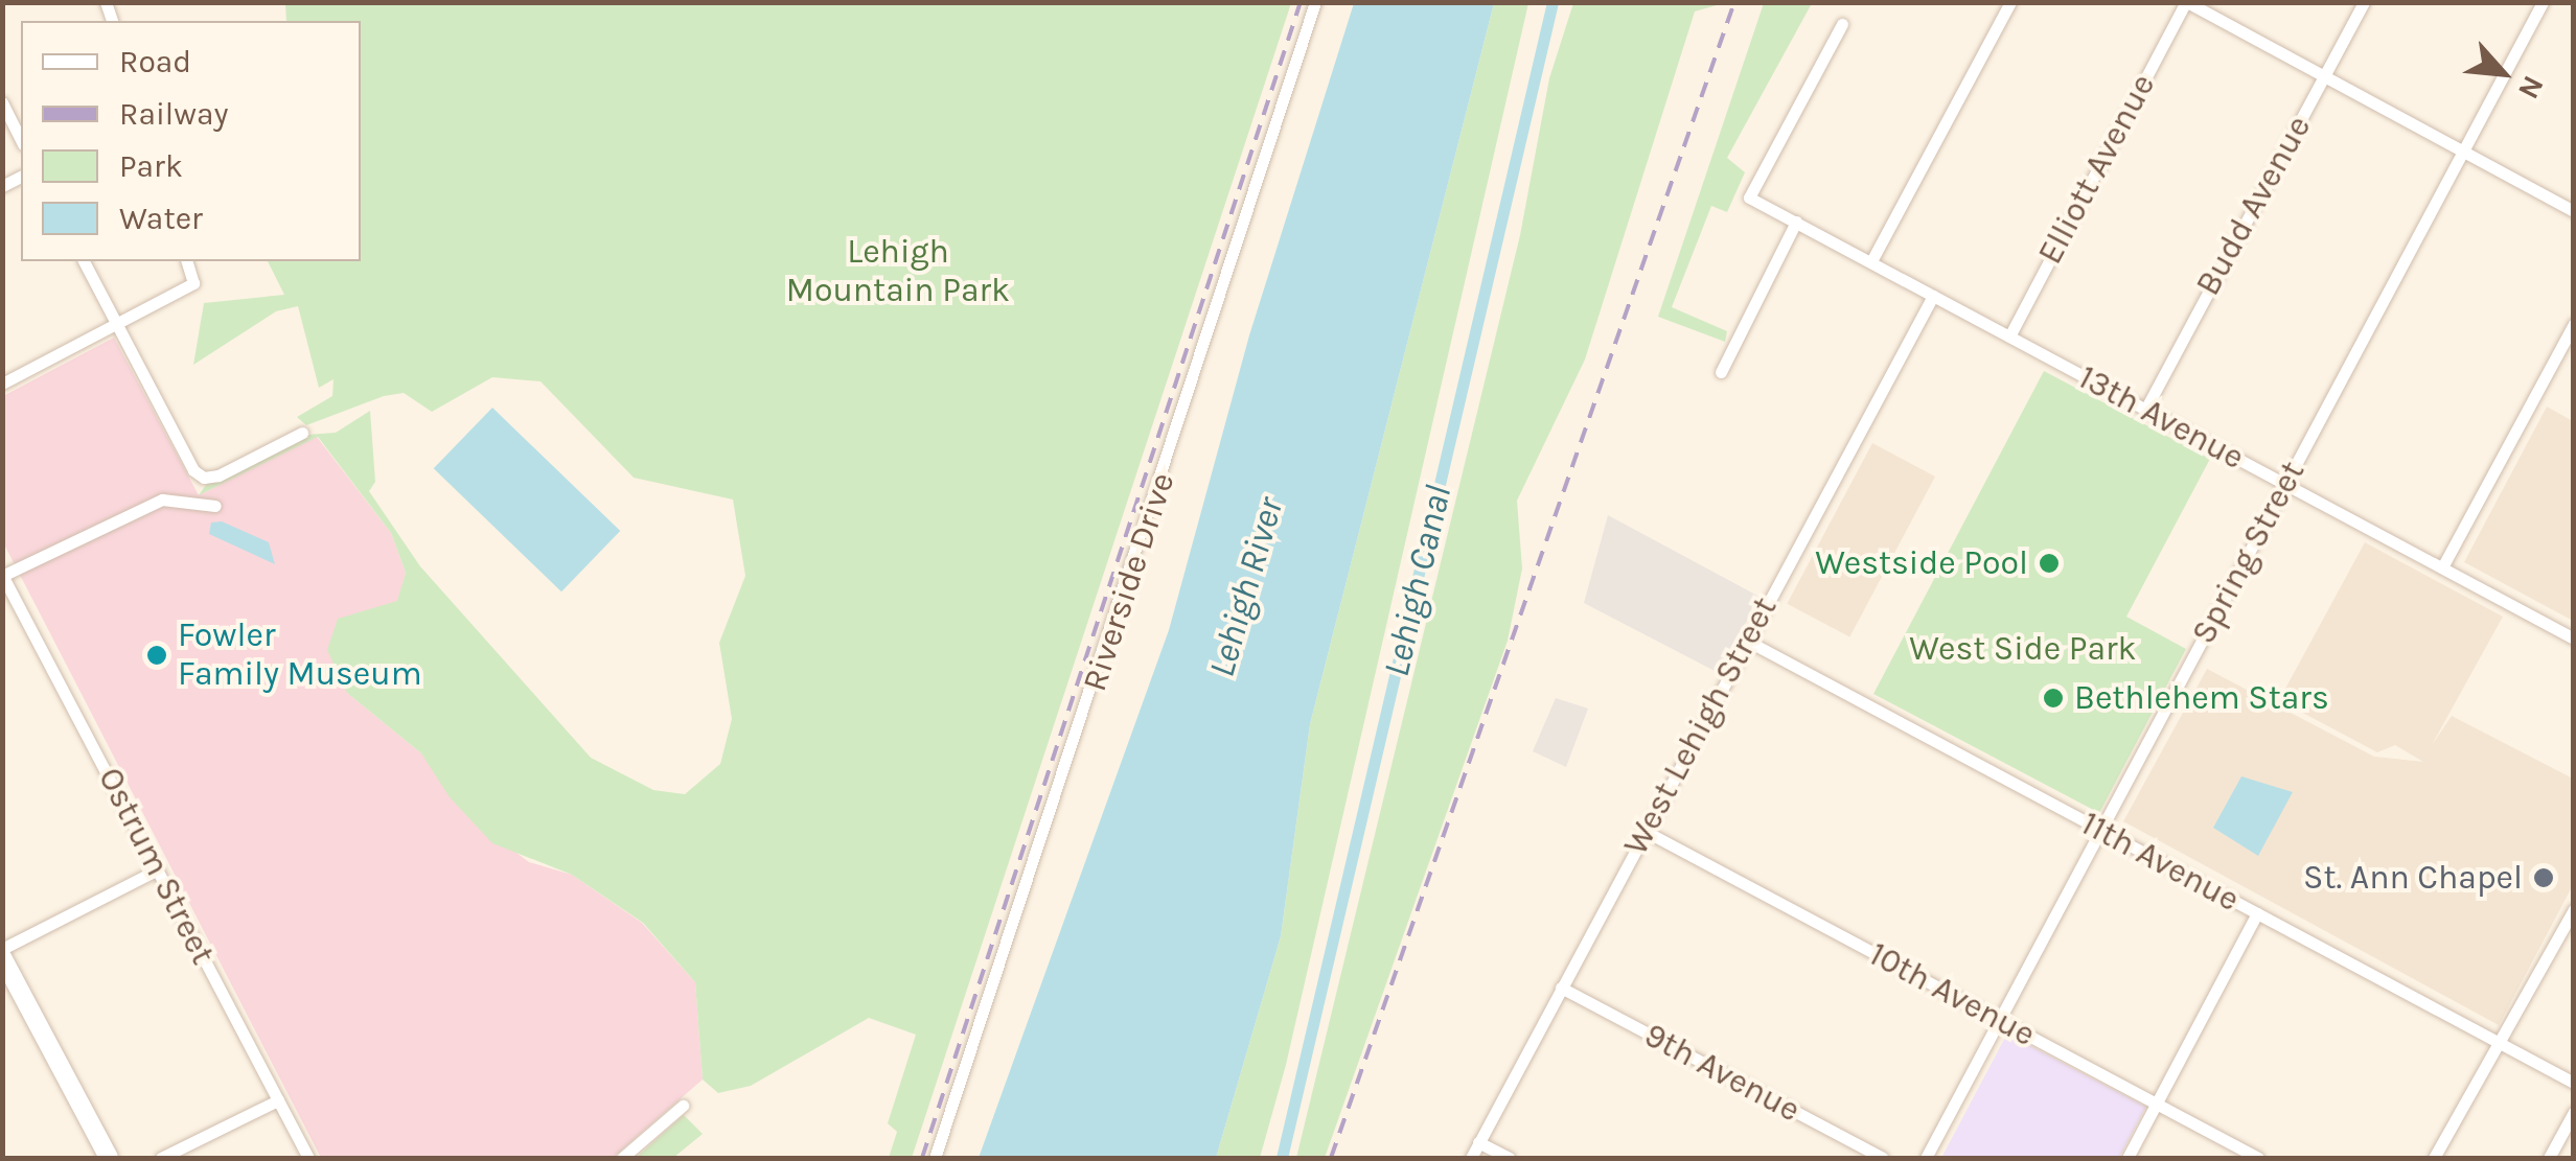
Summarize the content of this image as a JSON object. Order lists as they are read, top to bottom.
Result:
{
  "streets": {
    "street": [
      "Elliott Avenue",
      "Budd Avenue",
      "13th Avenue",
      "Spring Street",
      "Riverside Drive",
      "West Lehigh Street",
      "11th Avenue",
      "Ostrum Street",
      "10th Avenue",
      "9th Avenue"
    ]
  },
  "crossings": [
    ["Elliott Avenue", "13th Avenue"],
    ["Budd Avenue", "13th Avenue"],
    ["13th Avenue", "Spring Street"],
    ["13th Avenue", "West Lehigh Street"],
    ["Spring Street", "11th Avenue"],
    ["Spring Street", "10th Avenue"],
    ["West Lehigh Street", "11th Avenue"],
    ["West Lehigh Street", "10th Avenue"],
    ["West Lehigh Street", "9th Avenue"]
  ],
  "water": ["Lehigh Canal", "Lehigh River"],
  "parks": ["Lehigh Mountain Park", "West Side Park"],
  "places": [
    "Westside Pool",
    "Fowler Family Museum",
    "Bethlehem Stars",
    "St. Ann Chapel"
  ],
  "legend": [
    "Road",
    "Railway",
    "Park",
    "Water"
  ],
  "north": "bottom right"
}
